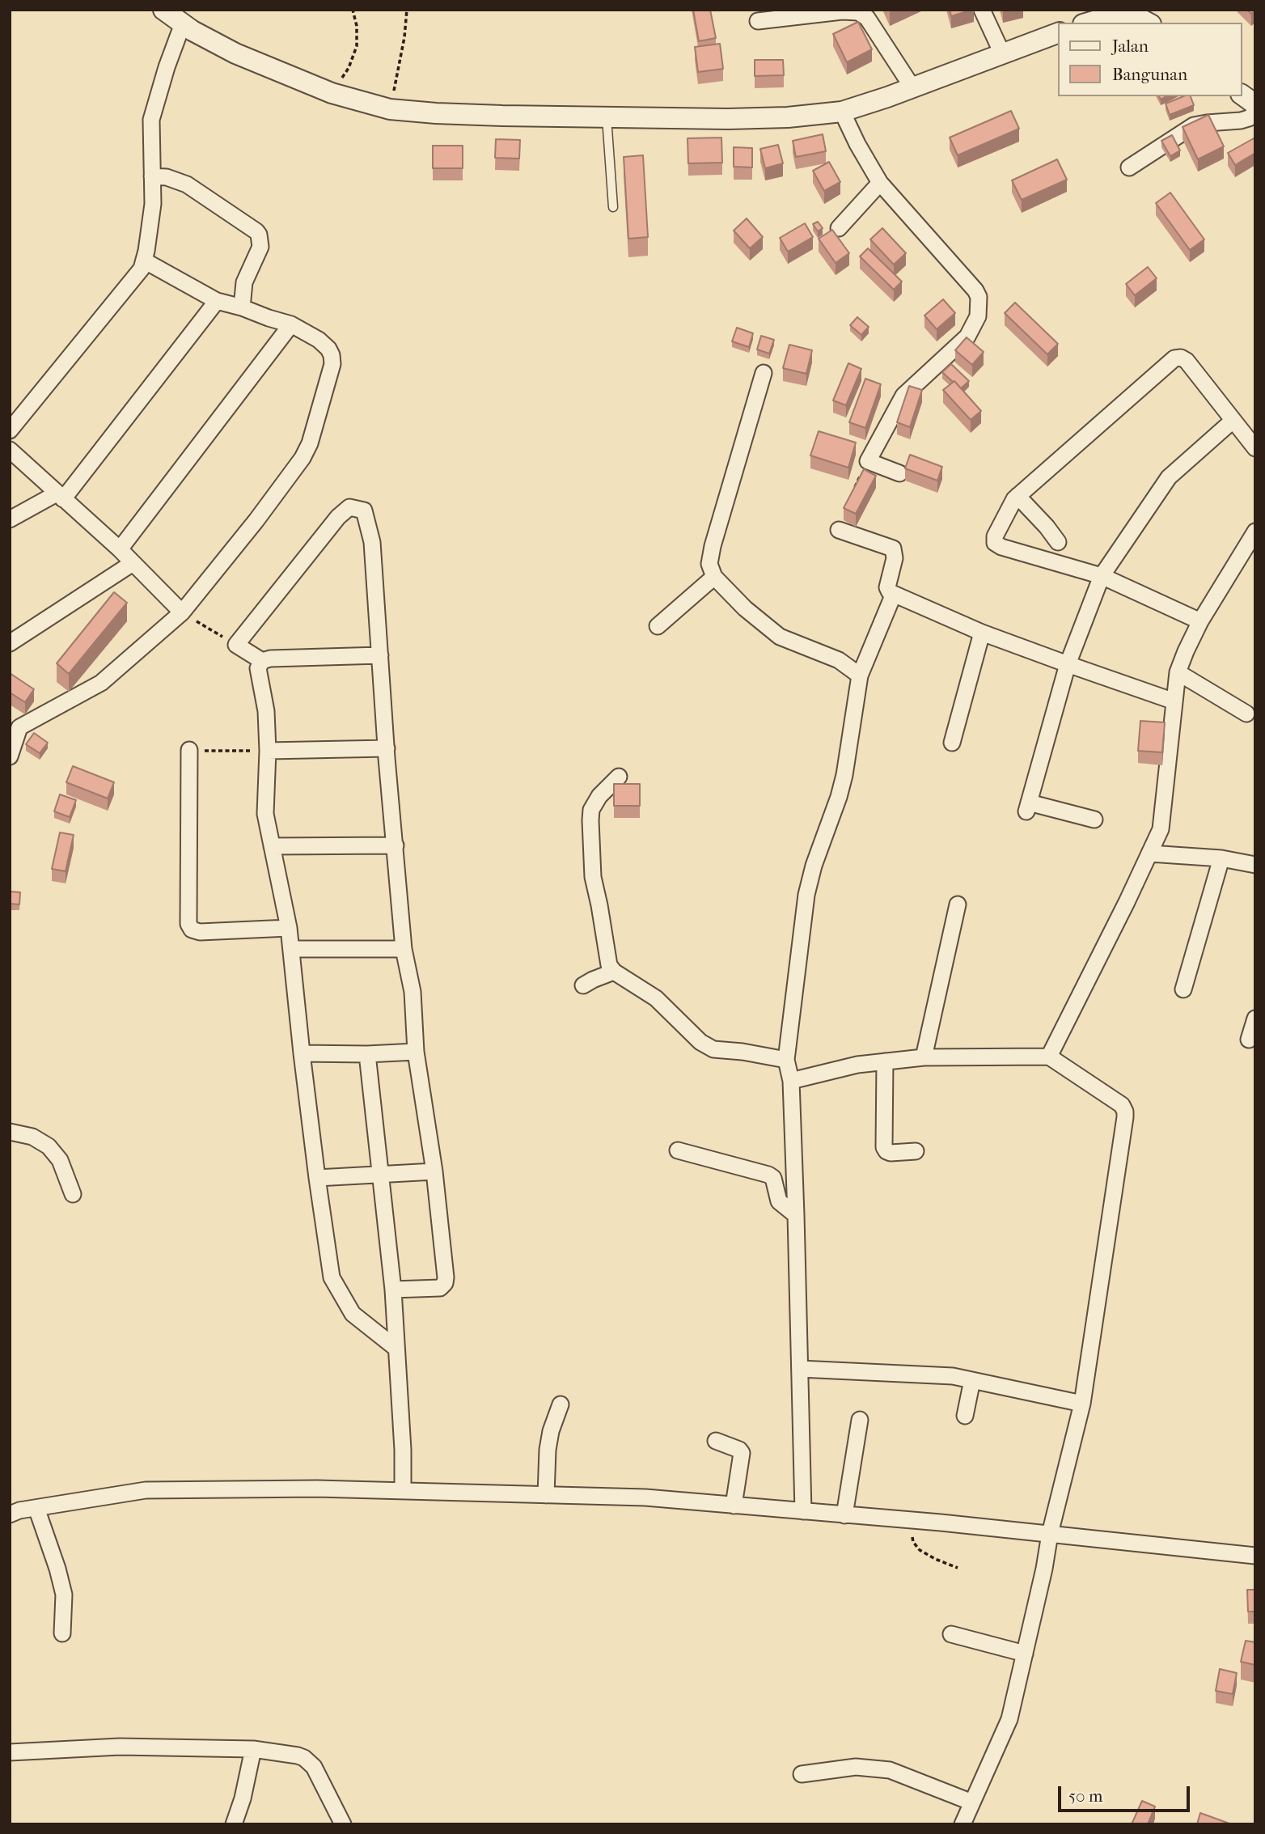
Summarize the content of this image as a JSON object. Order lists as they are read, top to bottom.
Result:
{
  "legend": ["Jalan", "Bangunan"],
  "scale_bar": "50 m"
}
